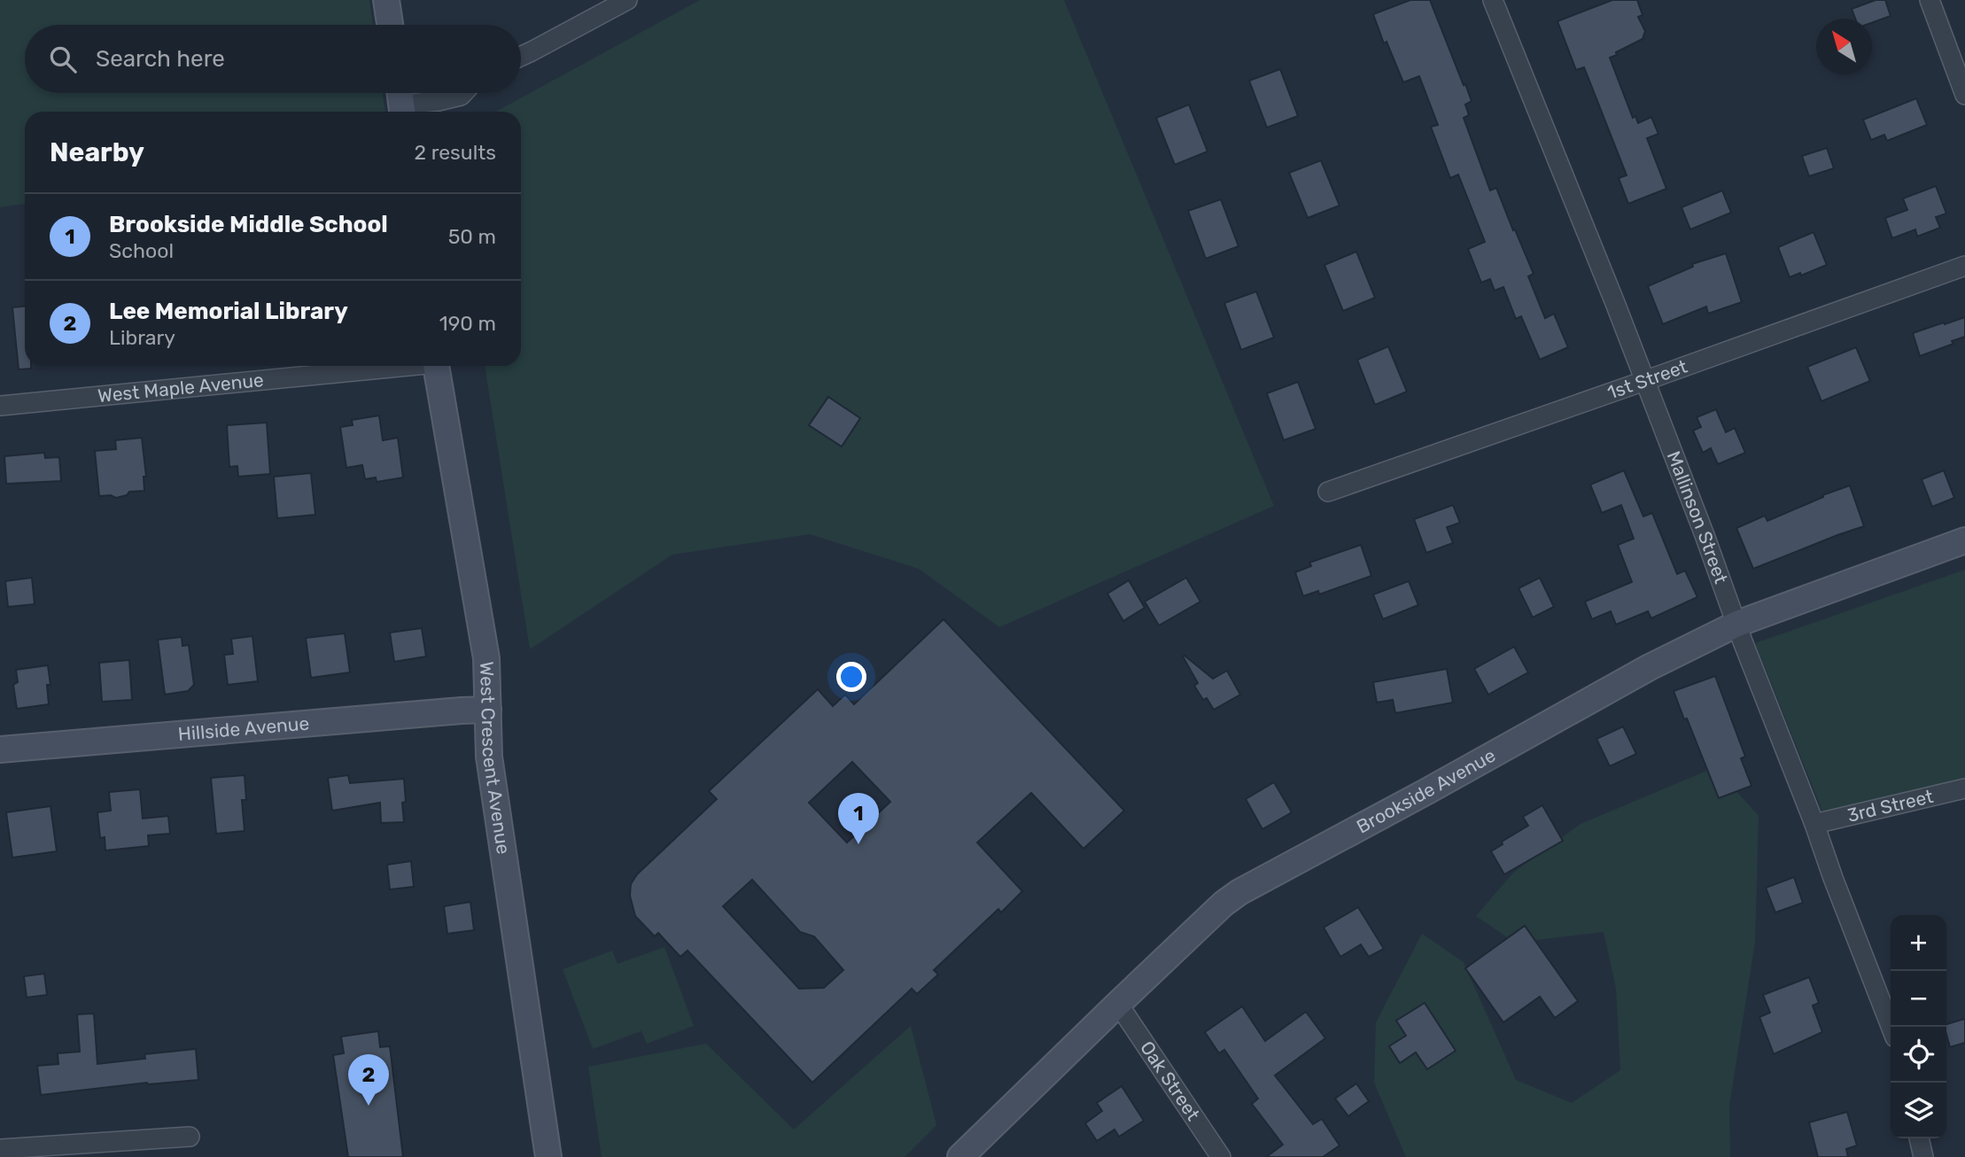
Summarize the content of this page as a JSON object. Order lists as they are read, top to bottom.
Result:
{
  "streets": {
    "main road": ["Hillside Avenue", "West Crescent Avenue", "Brookside Avenue"],
    "street": [
      "1st Street",
      "West Maple Avenue",
      "Mallinson Street",
      "3rd Street",
      "Oak Street"
    ]
  },
  "crossings": [
    ["1st Street", "Mallinson Street"],
    ["Mallinson Street", "Brookside Avenue"],
    ["Mallinson Street", "3rd Street"],
    ["Hillside Avenue", "West Crescent Avenue"],
    ["Brookside Avenue", "Oak Street"]
  ],
  "north": "top left",
  "page": {
    "search": "Search here",
    "heading": ["Nearby", "2 results"],
    "list": [
      {
        "mark": "1",
        "name": "Brookside Middle School",
        "note": "School",
        "value": "50 m"
      },
      {
        "mark": "2",
        "name": "Lee Memorial Library",
        "note": "Library",
        "value": "190 m"
      }
    ],
    "pins": ["1", "2"],
    "map_buttons": ["+", "−"]
  }
}
